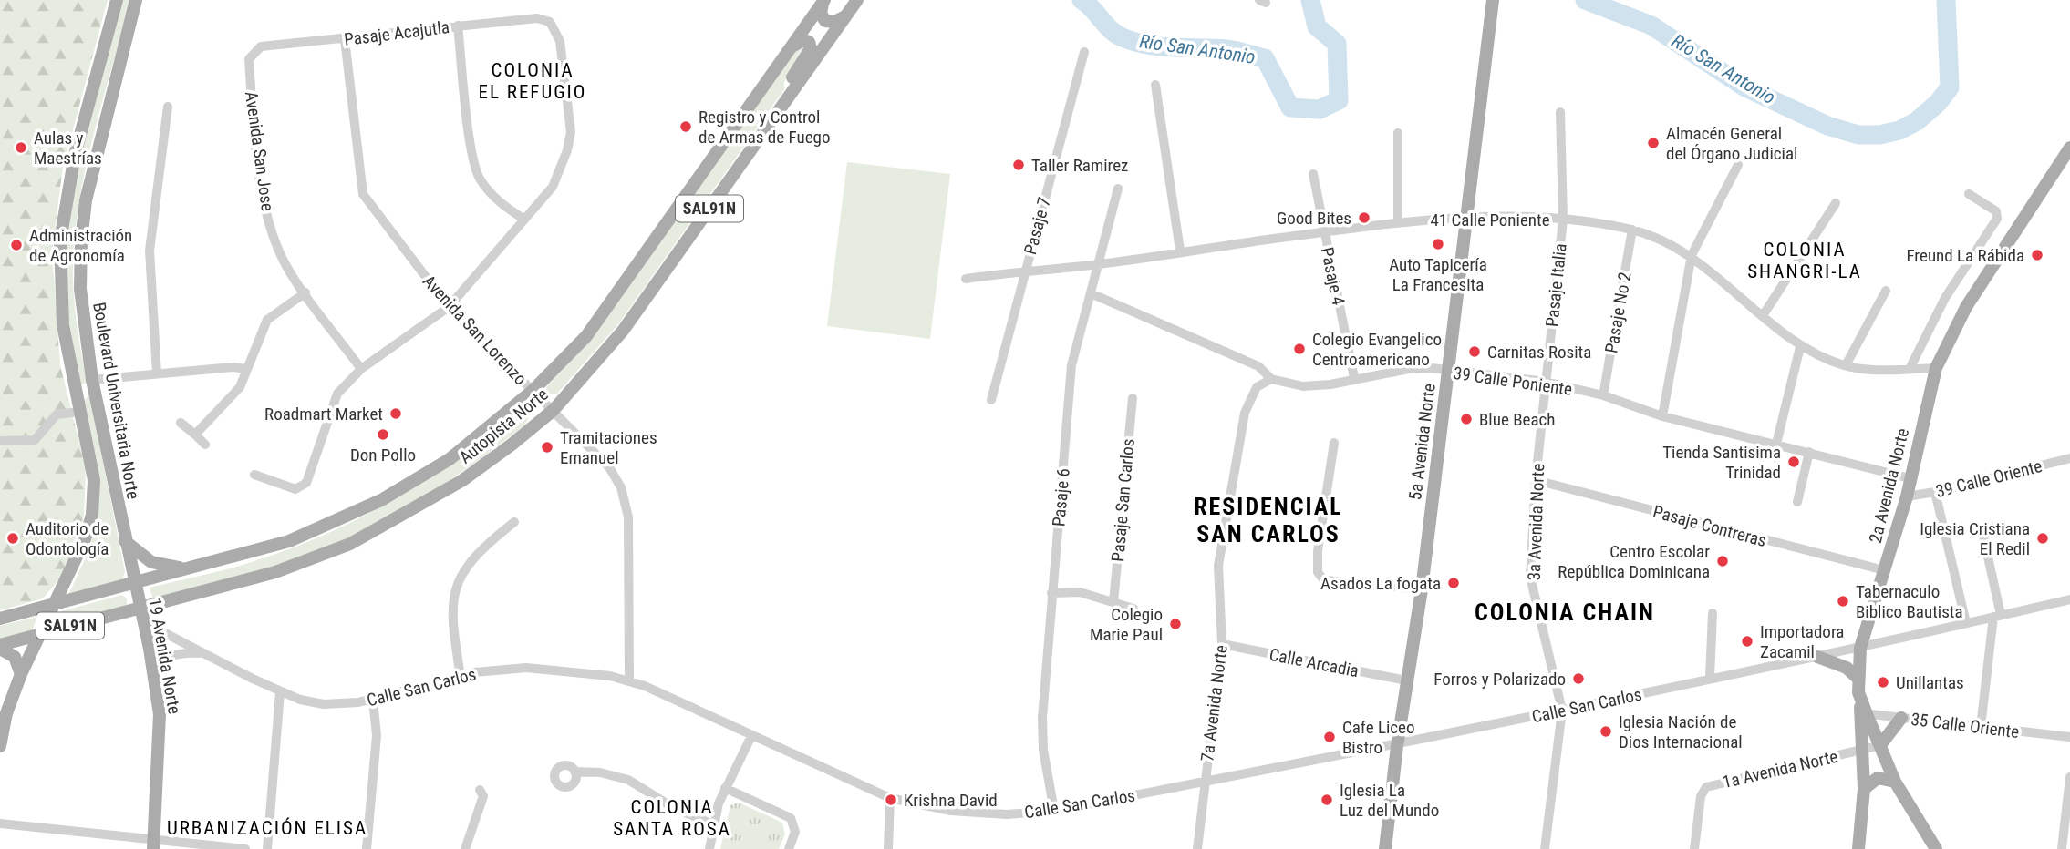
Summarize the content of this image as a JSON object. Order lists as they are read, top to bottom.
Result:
{
  "streets": {
    "main road": [
      "SAL91N",
      "Boulevard Universitaria Norte",
      "Autopista Norte",
      "5a Avenida Norte",
      "2a Avenida Norte",
      "19 Avenida Norte"
    ],
    "street": [
      "Pasaje Acajutla",
      "Avenida San Jose",
      "41 Calle Poniente",
      "Pasaje 7",
      "Pasaje 4",
      "Pasaje Italia",
      "Pasaje No 2",
      "Avenida San Lorenzo",
      "39 Calle Poniente",
      "39 Calle Oriente",
      "Pasaje 6",
      "Pasaje San Carlos",
      "3a Avenida Norte",
      "Pasaje Contreras",
      "Calle Arcadia",
      "Calle San Carlos",
      "7a Avenida Norte",
      "35 Calle Oriente",
      "1a Avenida Norte"
    ]
  },
  "crossings": [
    ["Pasaje Acajutla", "Avenida San Jose"],
    ["Pasaje Acajutla", "Avenida San Lorenzo"],
    ["41 Calle Poniente", "Pasaje 7"],
    ["41 Calle Poniente", "Pasaje 4"],
    ["41 Calle Poniente", "Pasaje Italia"],
    ["41 Calle Poniente", "Pasaje No 2"],
    ["41 Calle Poniente", "5a Avenida Norte"],
    ["41 Calle Poniente", "2a Avenida Norte"],
    ["41 Calle Poniente", "Pasaje 6"],
    ["Pasaje 4", "39 Calle Poniente"],
    ["Pasaje Italia", "39 Calle Poniente"],
    ["Pasaje Italia", "3a Avenida Norte"],
    ["Pasaje No 2", "39 Calle Poniente"],
    ["Avenida San Lorenzo", "Autopista Norte"],
    ["Avenida San Lorenzo", "Calle San Carlos"],
    ["39 Calle Poniente", "5a Avenida Norte"],
    ["39 Calle Poniente", "2a Avenida Norte"],
    ["39 Calle Poniente", "Pasaje 6"],
    ["39 Calle Poniente", "3a Avenida Norte"],
    ["39 Calle Poniente", "7a Avenida Norte"],
    ["Boulevard Universitaria Norte", "Autopista Norte"],
    ["Boulevard Universitaria Norte", "19 Avenida Norte"],
    ["Autopista Norte", "19 Avenida Norte"],
    ["5a Avenida Norte", "Calle Arcadia"],
    ["5a Avenida Norte", "Calle San Carlos"],
    ["39 Calle Oriente", "2a Avenida Norte"],
    ["2a Avenida Norte", "Pasaje Contreras"],
    ["2a Avenida Norte", "Calle San Carlos"],
    ["2a Avenida Norte", "35 Calle Oriente"],
    ["2a Avenida Norte", "1a Avenida Norte"],
    ["Pasaje 6", "Calle San Carlos"],
    ["3a Avenida Norte", "Pasaje Contreras"],
    ["3a Avenida Norte", "Calle San Carlos"],
    ["19 Avenida Norte", "Calle San Carlos"],
    ["Calle Arcadia", "7a Avenida Norte"],
    ["Calle San Carlos", "7a Avenida Norte"]
  ],
  "districts": [
    "COLONIA EL REFUGIO",
    "COLONIA SHANGRI-LA",
    "RESIDENCIAL SAN CARLOS",
    "COLONIA CHAIN",
    "COLONIA SANTA ROSA",
    "URBANIZACIÓN ELISA"
  ],
  "water": ["Río San Antonio"],
  "places": [
    "Registro y Control de Armas de Fuego",
    "Almacén General del Órgano Judicial",
    "Aulas y Maestrías",
    "Taller Ramirez",
    "Good Bites",
    "Auto Tapicería La Francesita",
    "Administración de Agronomía",
    "Freund La Rábida",
    "Colegio Evangelico Centroamericano",
    "Carnitas Rosita",
    "Roadmart Market",
    "Blue Beach",
    "Don Pollo",
    "Tramitaciones Emanuel",
    "Tienda Santisima Trinidad",
    "Auditorio de Odontología",
    "Iglesia Cristiana El Redil",
    "Centro Escolar República Dominicana",
    "Asados La fogata",
    "Tabernaculo Biblico Bautista",
    "Colegio Marie Paul",
    "Importadora Zacamil",
    "Forros y Polarizado",
    "Unillantas",
    "Iglesia Nación de Dios Internacional",
    "Cafe Liceo Bistro",
    "Krishna David",
    "Iglesia La Luz del Mundo"
  ]
}
